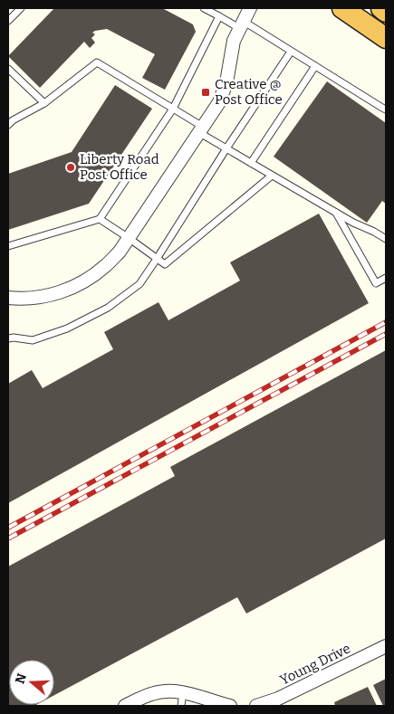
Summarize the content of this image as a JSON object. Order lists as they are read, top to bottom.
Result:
{
  "streets": {
    "street": ["Young Drive"]
  },
  "places": {
    "transit": ["Creative @ Post Office"],
    "other": ["Liberty Road Post Office"]
  },
  "north": "left"
}
